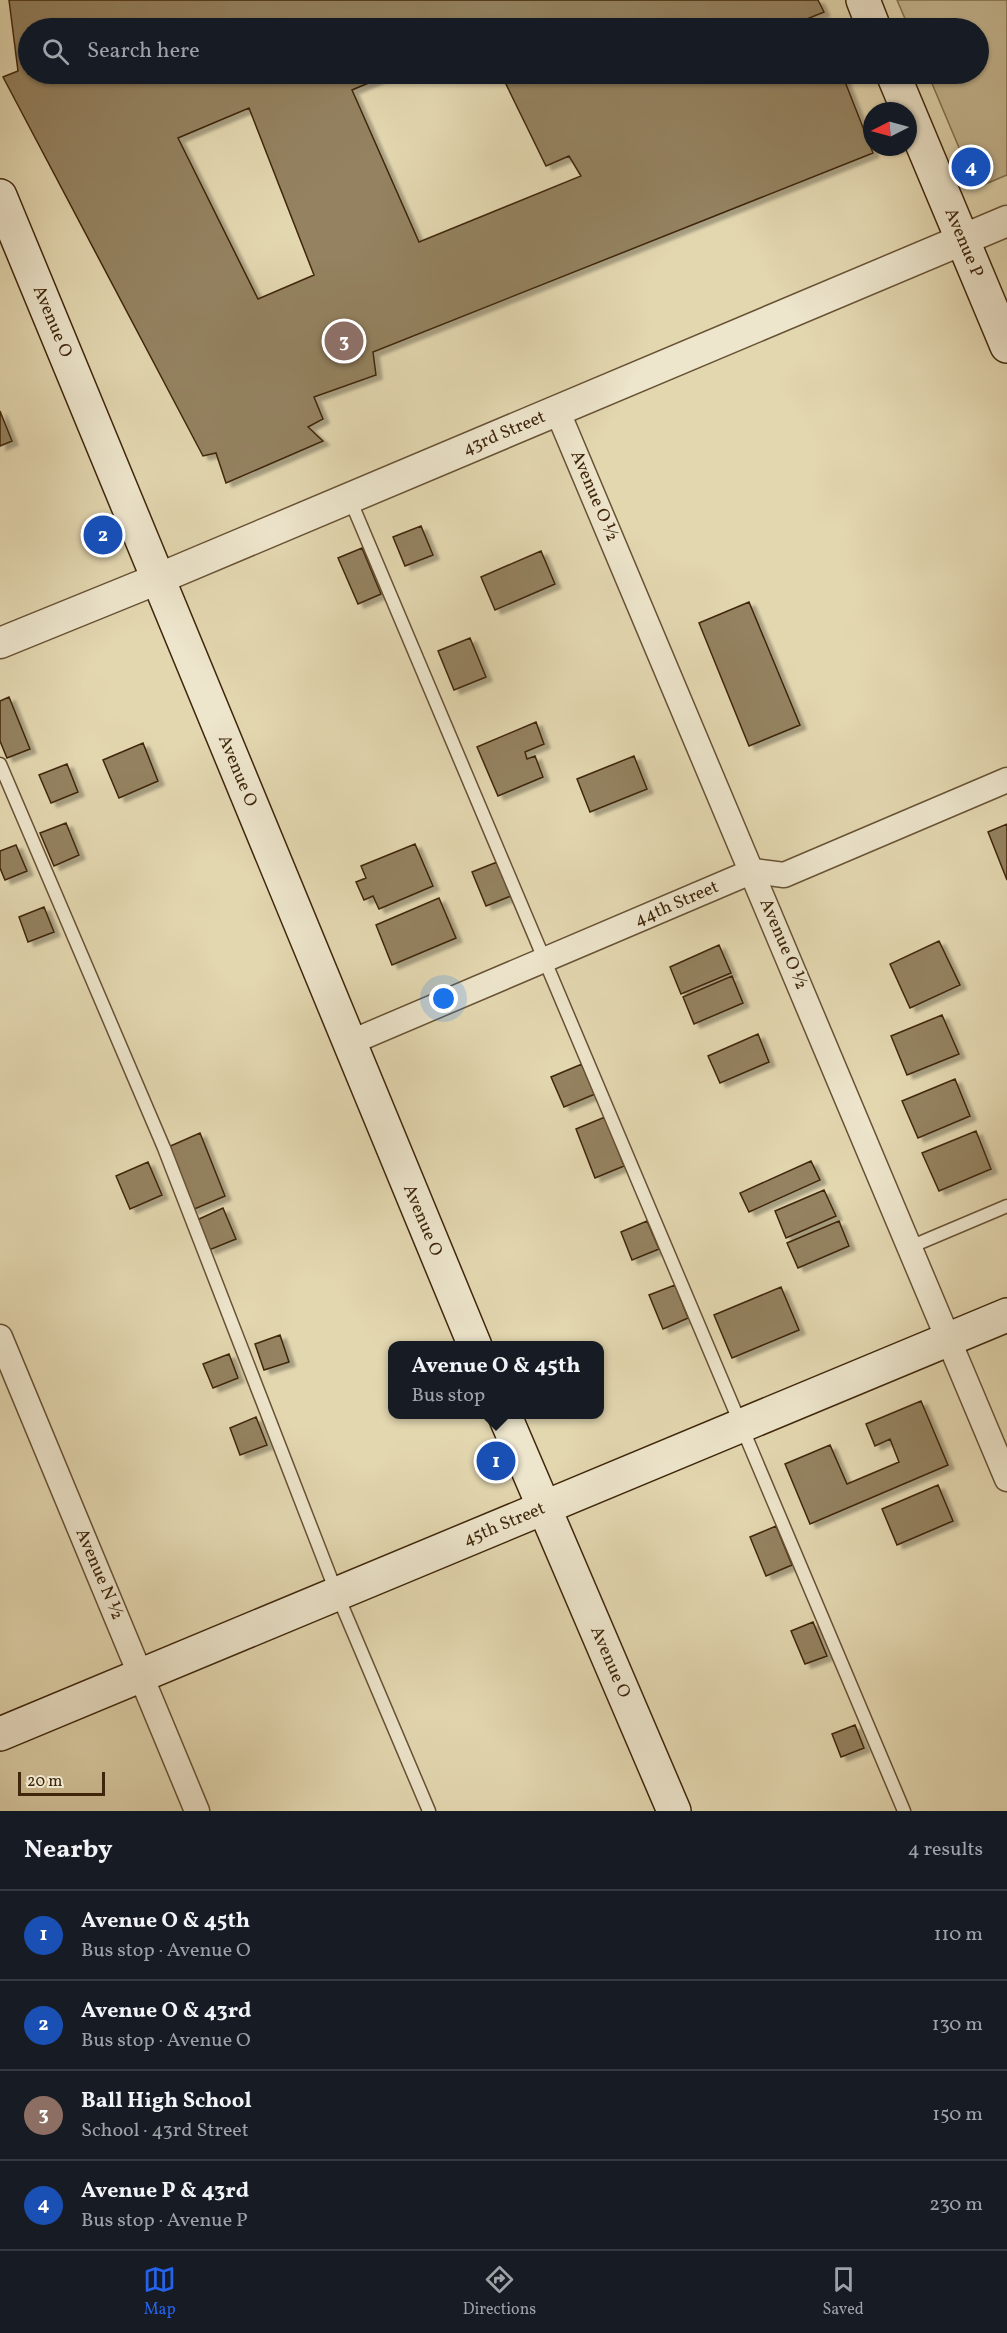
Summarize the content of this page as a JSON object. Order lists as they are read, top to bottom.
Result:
{
  "streets": {
    "main road": ["Avenue P", "Avenue O", "45th Street"],
    "street": [
      "43rd Street",
      "Avenue O ½",
      "44th Street",
      "Avenue N ½"
    ]
  },
  "crossings": [
    ["Avenue P", "43rd Street"],
    ["Avenue O", "43rd Street"],
    ["Avenue O", "44th Street"],
    ["Avenue O", "45th Street"],
    ["43rd Street", "Avenue O ½"],
    ["Avenue O ½", "44th Street"],
    ["Avenue O ½", "45th Street"],
    ["45th Street", "Avenue N ½"]
  ],
  "scale_bar": "20 m",
  "north": "left",
  "page": {
    "search": "Search here",
    "pins": [
      "4",
      "3",
      "2",
      "1"
    ],
    "popup": ["Avenue O & 45th", "Bus stop"],
    "scale": "20 m",
    "heading": ["Nearby", "4 results"],
    "list": [
      {
        "mark": "1",
        "name": "Avenue O & 45th",
        "note": "Bus stop · Avenue O",
        "value": "110 m"
      },
      {
        "mark": "2",
        "name": "Avenue O & 43rd",
        "note": "Bus stop · Avenue O",
        "value": "130 m"
      },
      {
        "mark": "3",
        "name": "Ball High School",
        "note": "School · 43rd Street",
        "value": "150 m"
      },
      {
        "mark": "4",
        "name": "Avenue P & 43rd",
        "note": "Bus stop · Avenue P",
        "value": "230 m"
      }
    ],
    "nav": ["Map", "Directions", "Saved"]
  }
}
